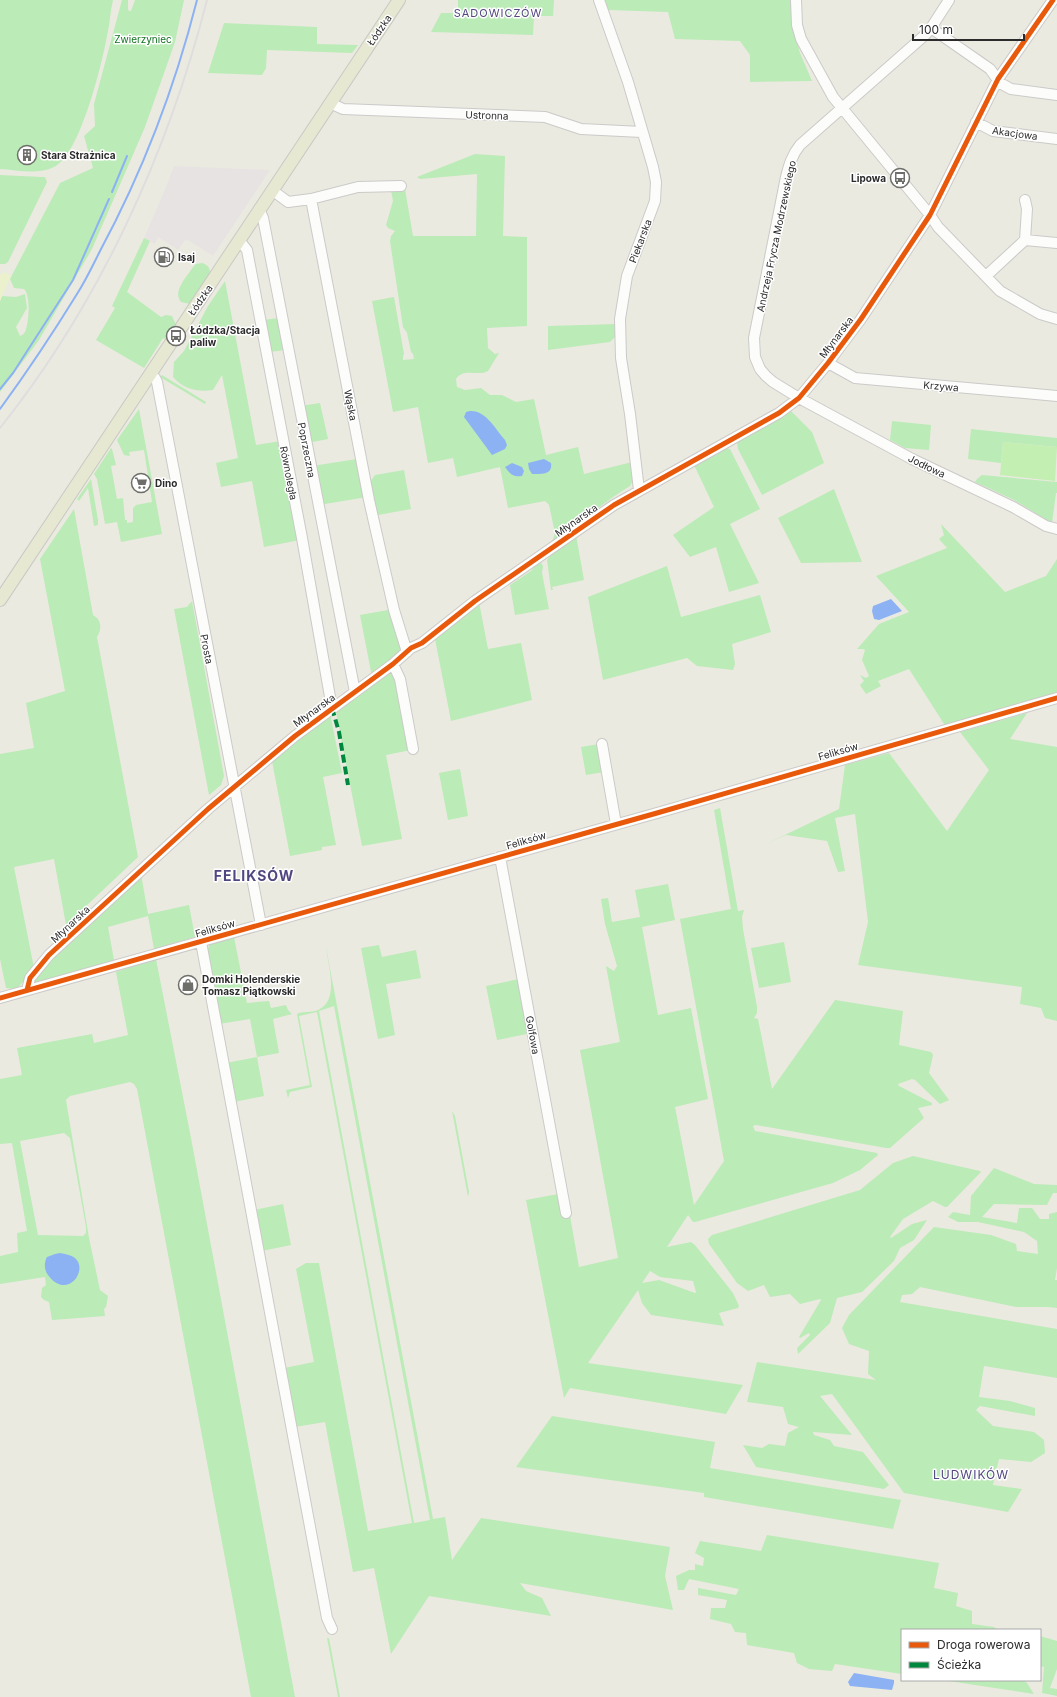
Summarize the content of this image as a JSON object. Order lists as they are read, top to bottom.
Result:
{
  "streets": {
    "main road": ["Łódzka"],
    "street": [
      "Ustronna",
      "Akacjowa",
      "Andrzeja Frycza Modrzewskiego",
      "Piekarska",
      "Młynarska",
      "Krzywa",
      "Wąska",
      "Poprzeczna",
      "Jodłowa",
      "Równoległa",
      "Prosta",
      "Feliksów",
      "Golfowa"
    ]
  },
  "crossings": [
    ["Łódzka", "Ustronna"],
    ["Łódzka", "Poprzeczna"],
    ["Łódzka", "Równoległa"],
    ["Łódzka", "Prosta"],
    ["Ustronna", "Piekarska"],
    ["Akacjowa", "Młynarska"],
    ["Andrzeja Frycza Modrzewskiego", "Młynarska"],
    ["Andrzeja Frycza Modrzewskiego", "Jodłowa"],
    ["Piekarska", "Młynarska"],
    ["Młynarska", "Krzywa"],
    ["Młynarska", "Wąska"],
    ["Młynarska", "Poprzeczna"],
    ["Młynarska", "Jodłowa"],
    ["Młynarska", "Równoległa"],
    ["Młynarska", "Prosta"],
    ["Młynarska", "Feliksów"],
    ["Prosta", "Feliksów"],
    ["Feliksów", "Golfowa"]
  ],
  "districts": ["SADOWICZÓW", "FELIKSÓW", "LUDWIKÓW"],
  "parks": ["Zwierzyniec"],
  "places": {
    "building": ["Stara Strażnica"],
    "bus stop": ["Lipowa", "Łódzka/Stacja paliw"],
    "fuel station": ["Isaj"],
    "supermarket": ["Dino"],
    "shop": ["Domki Holenderskie Tomasz Piątkowski"]
  },
  "legend": ["Droga rowerowa", "Ścieżka"],
  "scale_bar": "100 m"
}
